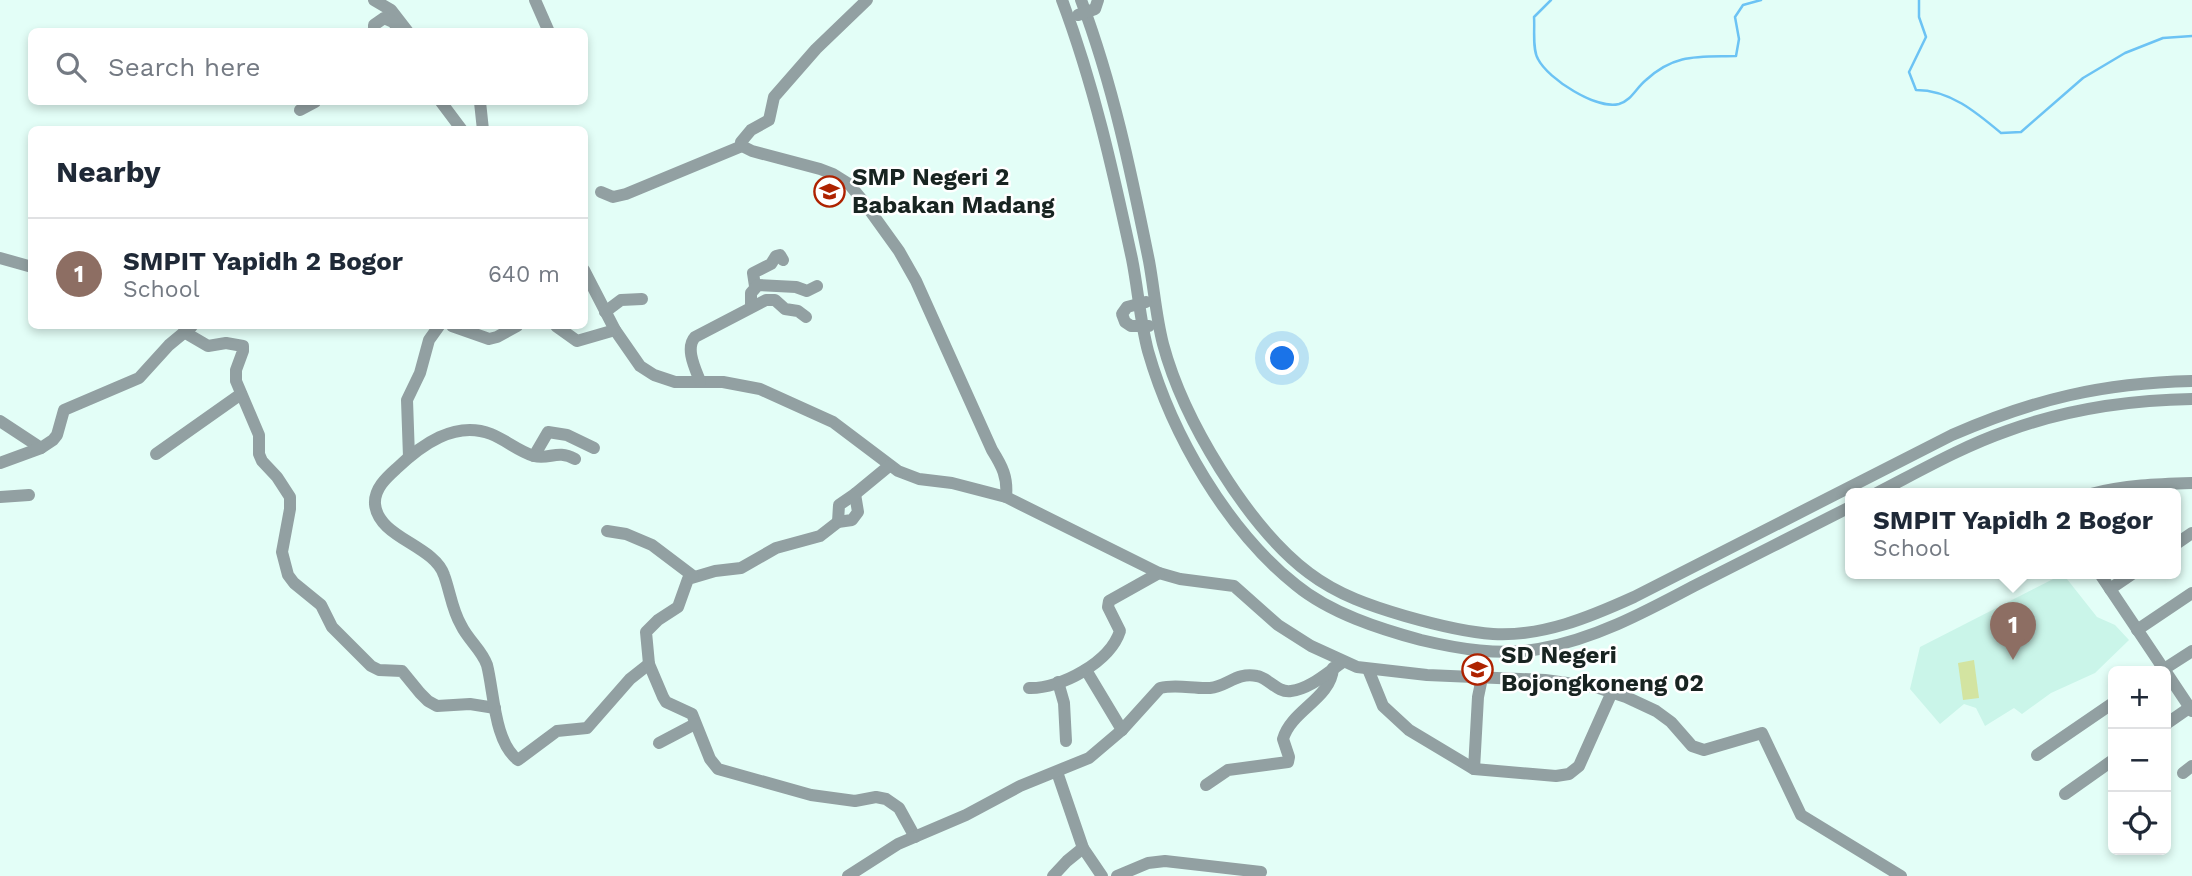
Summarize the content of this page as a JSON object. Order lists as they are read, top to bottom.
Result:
{
  "places": {
    "school or university": ["SMP Negeri 2 Babakan Madang", "SD Negeri Bojongkoneng 02"]
  },
  "page": {
    "search": "Search here",
    "heading": "Nearby",
    "list": [
      {
        "mark": "1",
        "name": "SMPIT Yapidh 2 Bogor",
        "note": "School",
        "value": "640 m"
      }
    ],
    "popup": ["SMPIT Yapidh 2 Bogor", "School"],
    "pins": "1",
    "map_buttons": ["+", "−"]
  }
}
